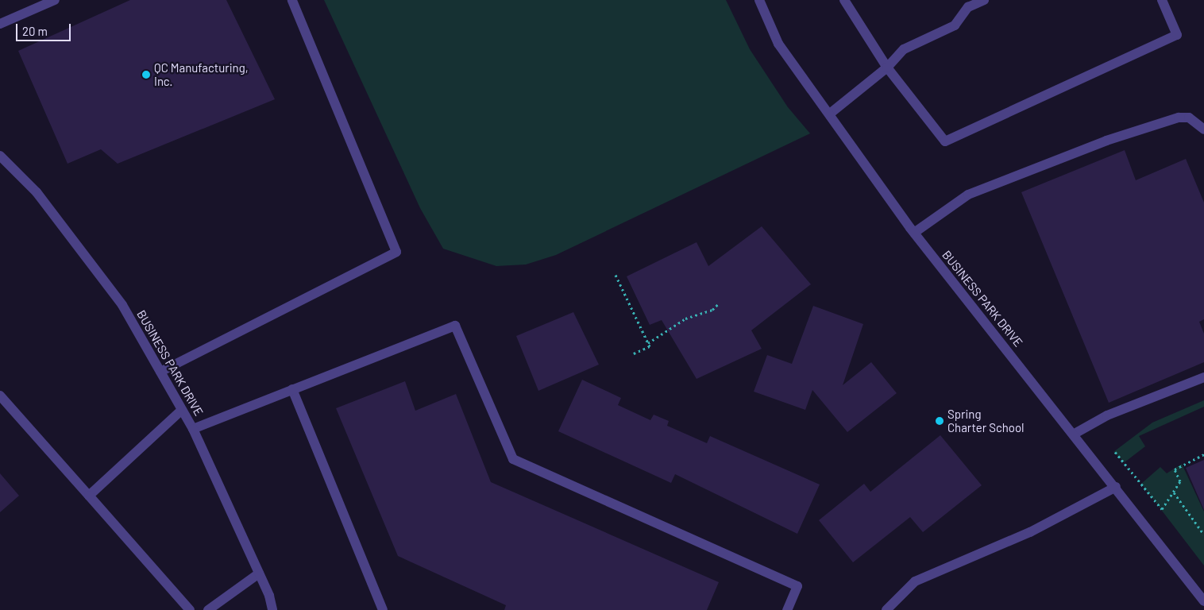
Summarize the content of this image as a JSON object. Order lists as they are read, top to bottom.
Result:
{
  "streets": {
    "street": ["BUSINESS PARK DRIVE"]
  },
  "places": ["QC Manufacturing, Inc.", "Spring Charter School"],
  "scale_bar": "20 m"
}
